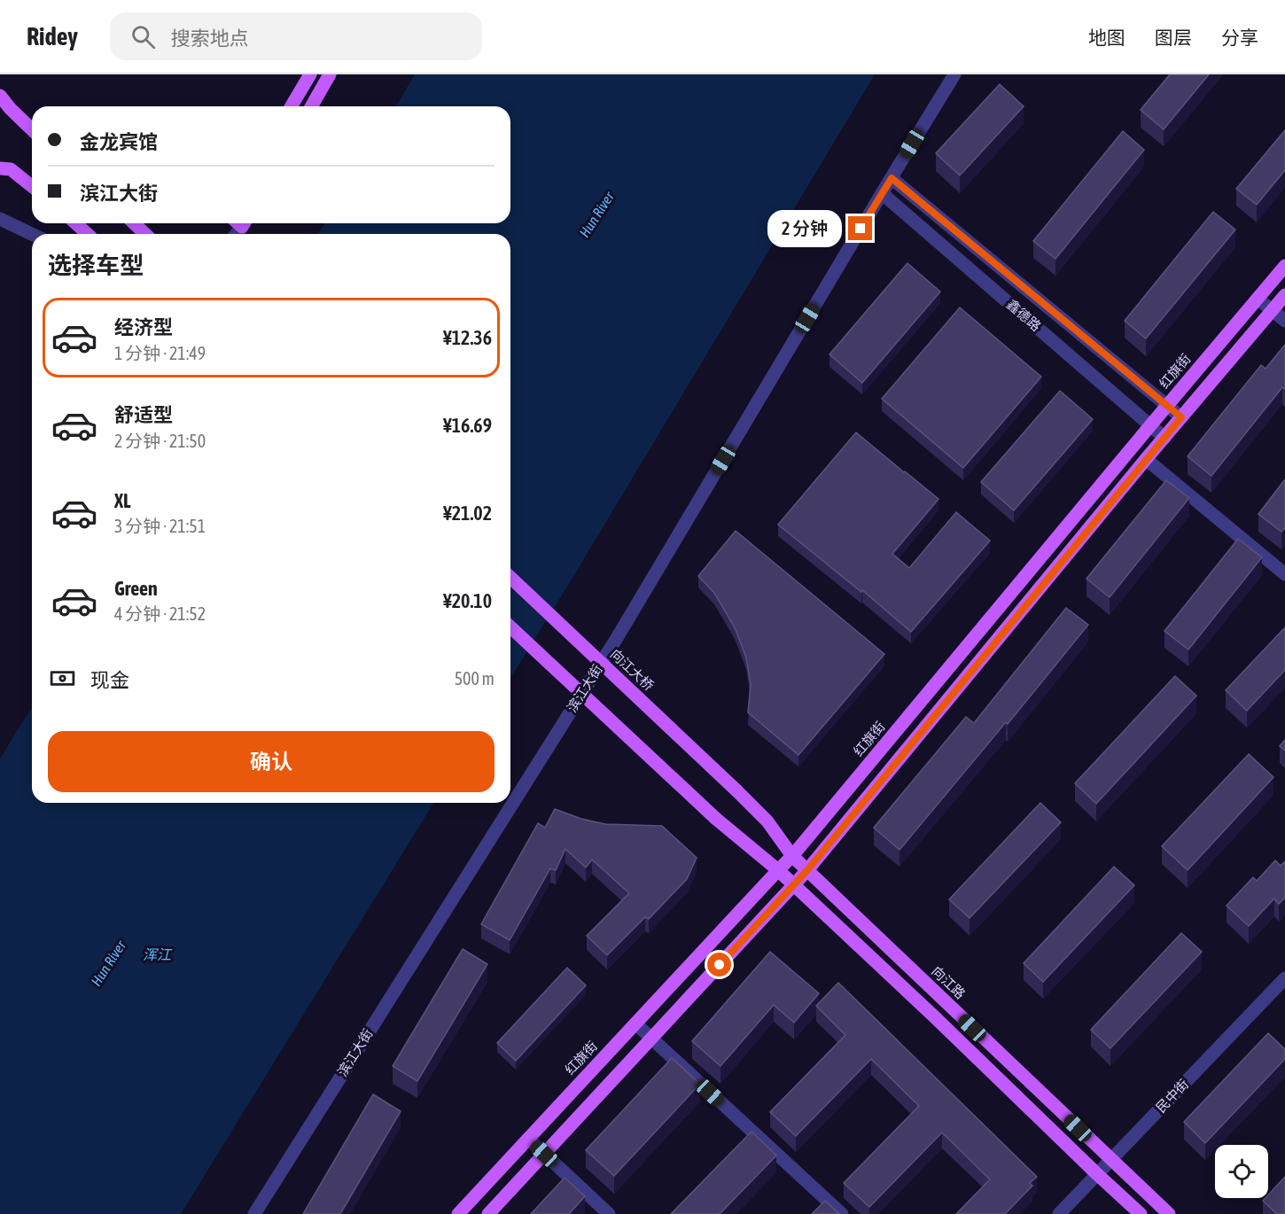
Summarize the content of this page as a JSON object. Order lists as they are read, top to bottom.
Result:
{
  "streets": {
    "main road": ["红旗街", "向江大桥", "向江路"],
    "street": ["鑫德路", "滨江大街", "民中街"]
  },
  "crossings": [
    ["鑫德路", "红旗街"],
    ["鑫德路", "滨江大街"],
    ["红旗街", "向江路"],
    ["向江大桥", "向江路"],
    ["向江路", "民中街"]
  ],
  "water": ["Hun River", "浑江"],
  "page": {
    "header": "Ridey",
    "search": "搜索地点",
    "nav": ["地图", "图层", "分享"],
    "banner": ["金龙宾馆", "滨江大街"],
    "bubble": "2 分钟",
    "heading": "选择车型",
    "list": [
      {
        "name": "经济型",
        "note": "1 分钟 · 21:49",
        "value": "¥12.36"
      },
      {
        "name": "舒适型",
        "note": "2 分钟 · 21:50",
        "value": "¥16.69"
      },
      {
        "name": "XL",
        "note": "3 分钟 · 21:51",
        "value": "¥21.02"
      },
      {
        "name": "Green",
        "note": "4 分钟 · 21:52",
        "value": "¥20.10"
      }
    ],
    "pay": ["现金", "500 m"],
    "buttons": "确认"
  }
}
